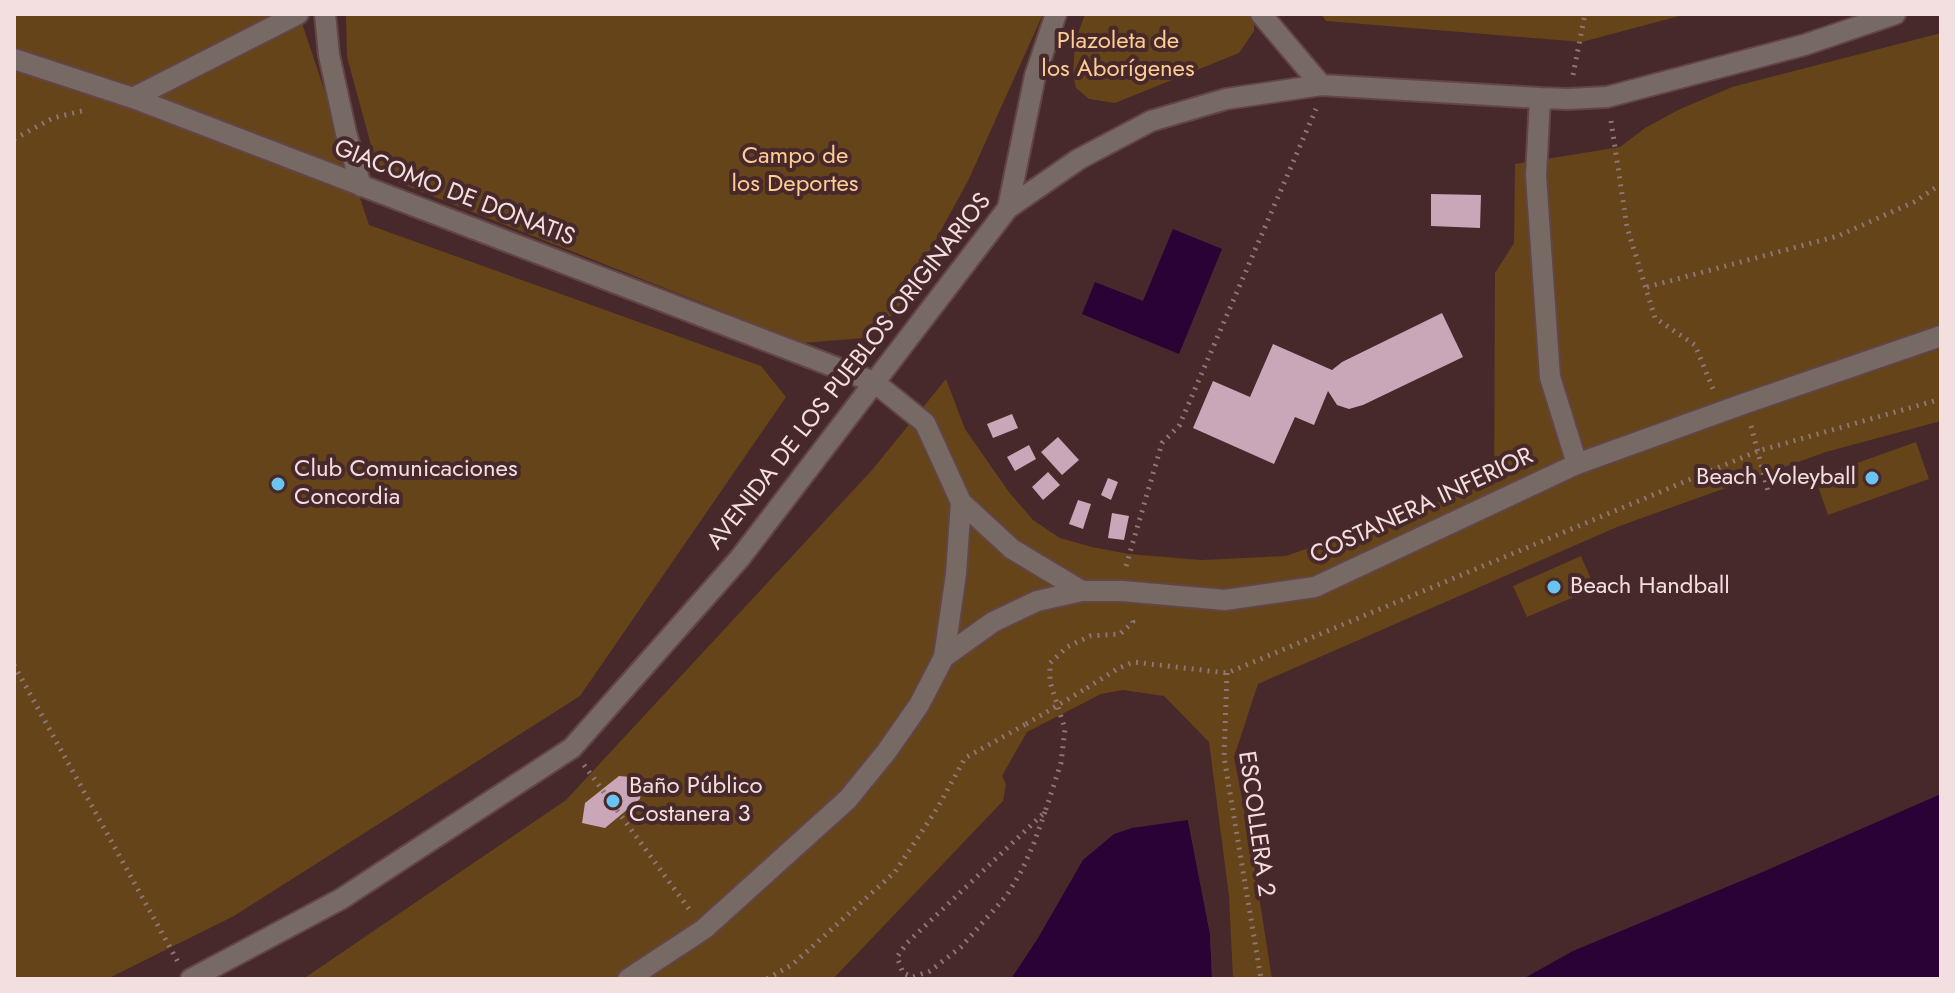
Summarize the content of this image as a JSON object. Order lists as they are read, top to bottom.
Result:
{
  "streets": {
    "street": ["GIACOMO DE DONATIS", "AVENIDA DE LOS PUEBLOS ORIGINARIOS", "COSTANERA INFERIOR"],
    "path": ["ESCOLLERA 2"]
  },
  "crossings": [
    ["GIACOMO DE DONATIS", "AVENIDA DE LOS PUEBLOS ORIGINARIOS"]
  ],
  "parks": ["Plazoleta de los Aborígenes", "Campo de los Deportes"],
  "places": [
    "Beach Voleyball",
    "Club Comunicaciones Concordia",
    "Beach Handball",
    "Baño Público Costanera 3"
  ]
}
